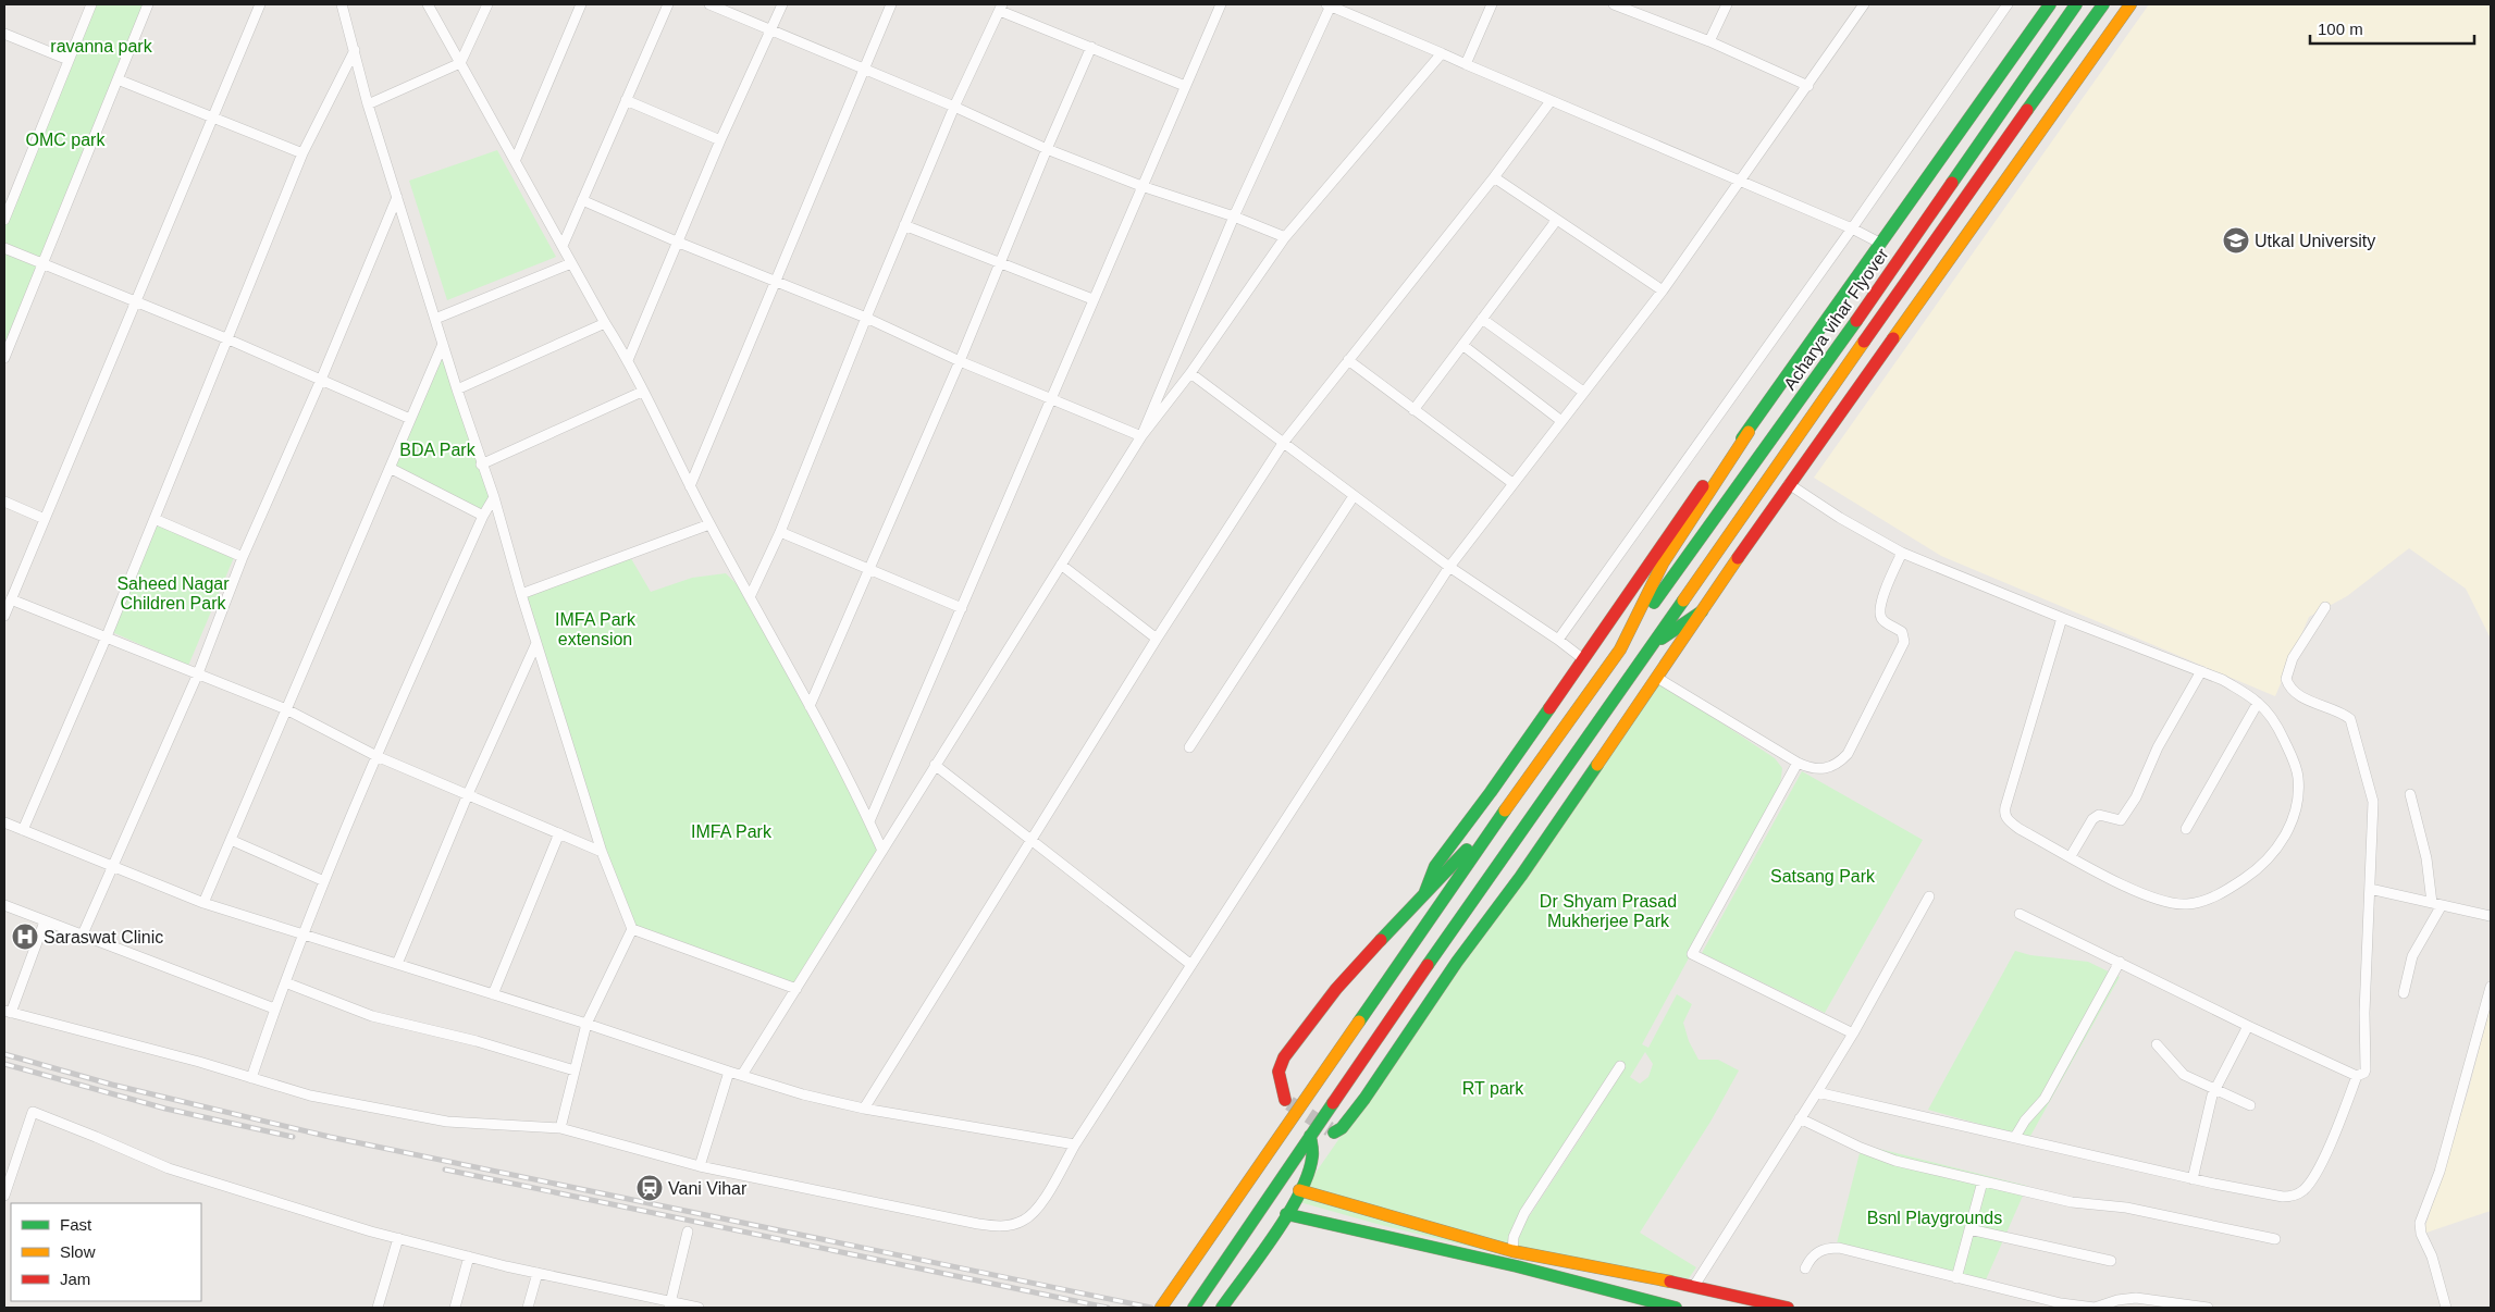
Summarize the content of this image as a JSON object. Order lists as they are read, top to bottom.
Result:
{
  "streets": {
    "main road": ["Acharya vihar Flyover"]
  },
  "parks": [
    "ravanna park",
    "OMC park",
    "BDA Park",
    "Saheed Nagar Children Park",
    "IMFA Park extension",
    "IMFA Park",
    "Satsang Park",
    "Dr Shyam Prasad Mukherjee Park",
    "RT park",
    "Bsnl Playgrounds"
  ],
  "places": {
    "school or university": ["Utkal University"],
    "hospital": ["Saraswat Clinic"],
    "station": ["Vani Vihar"]
  },
  "legend": ["Fast", "Slow", "Jam"],
  "scale_bar": "100 m"
}
